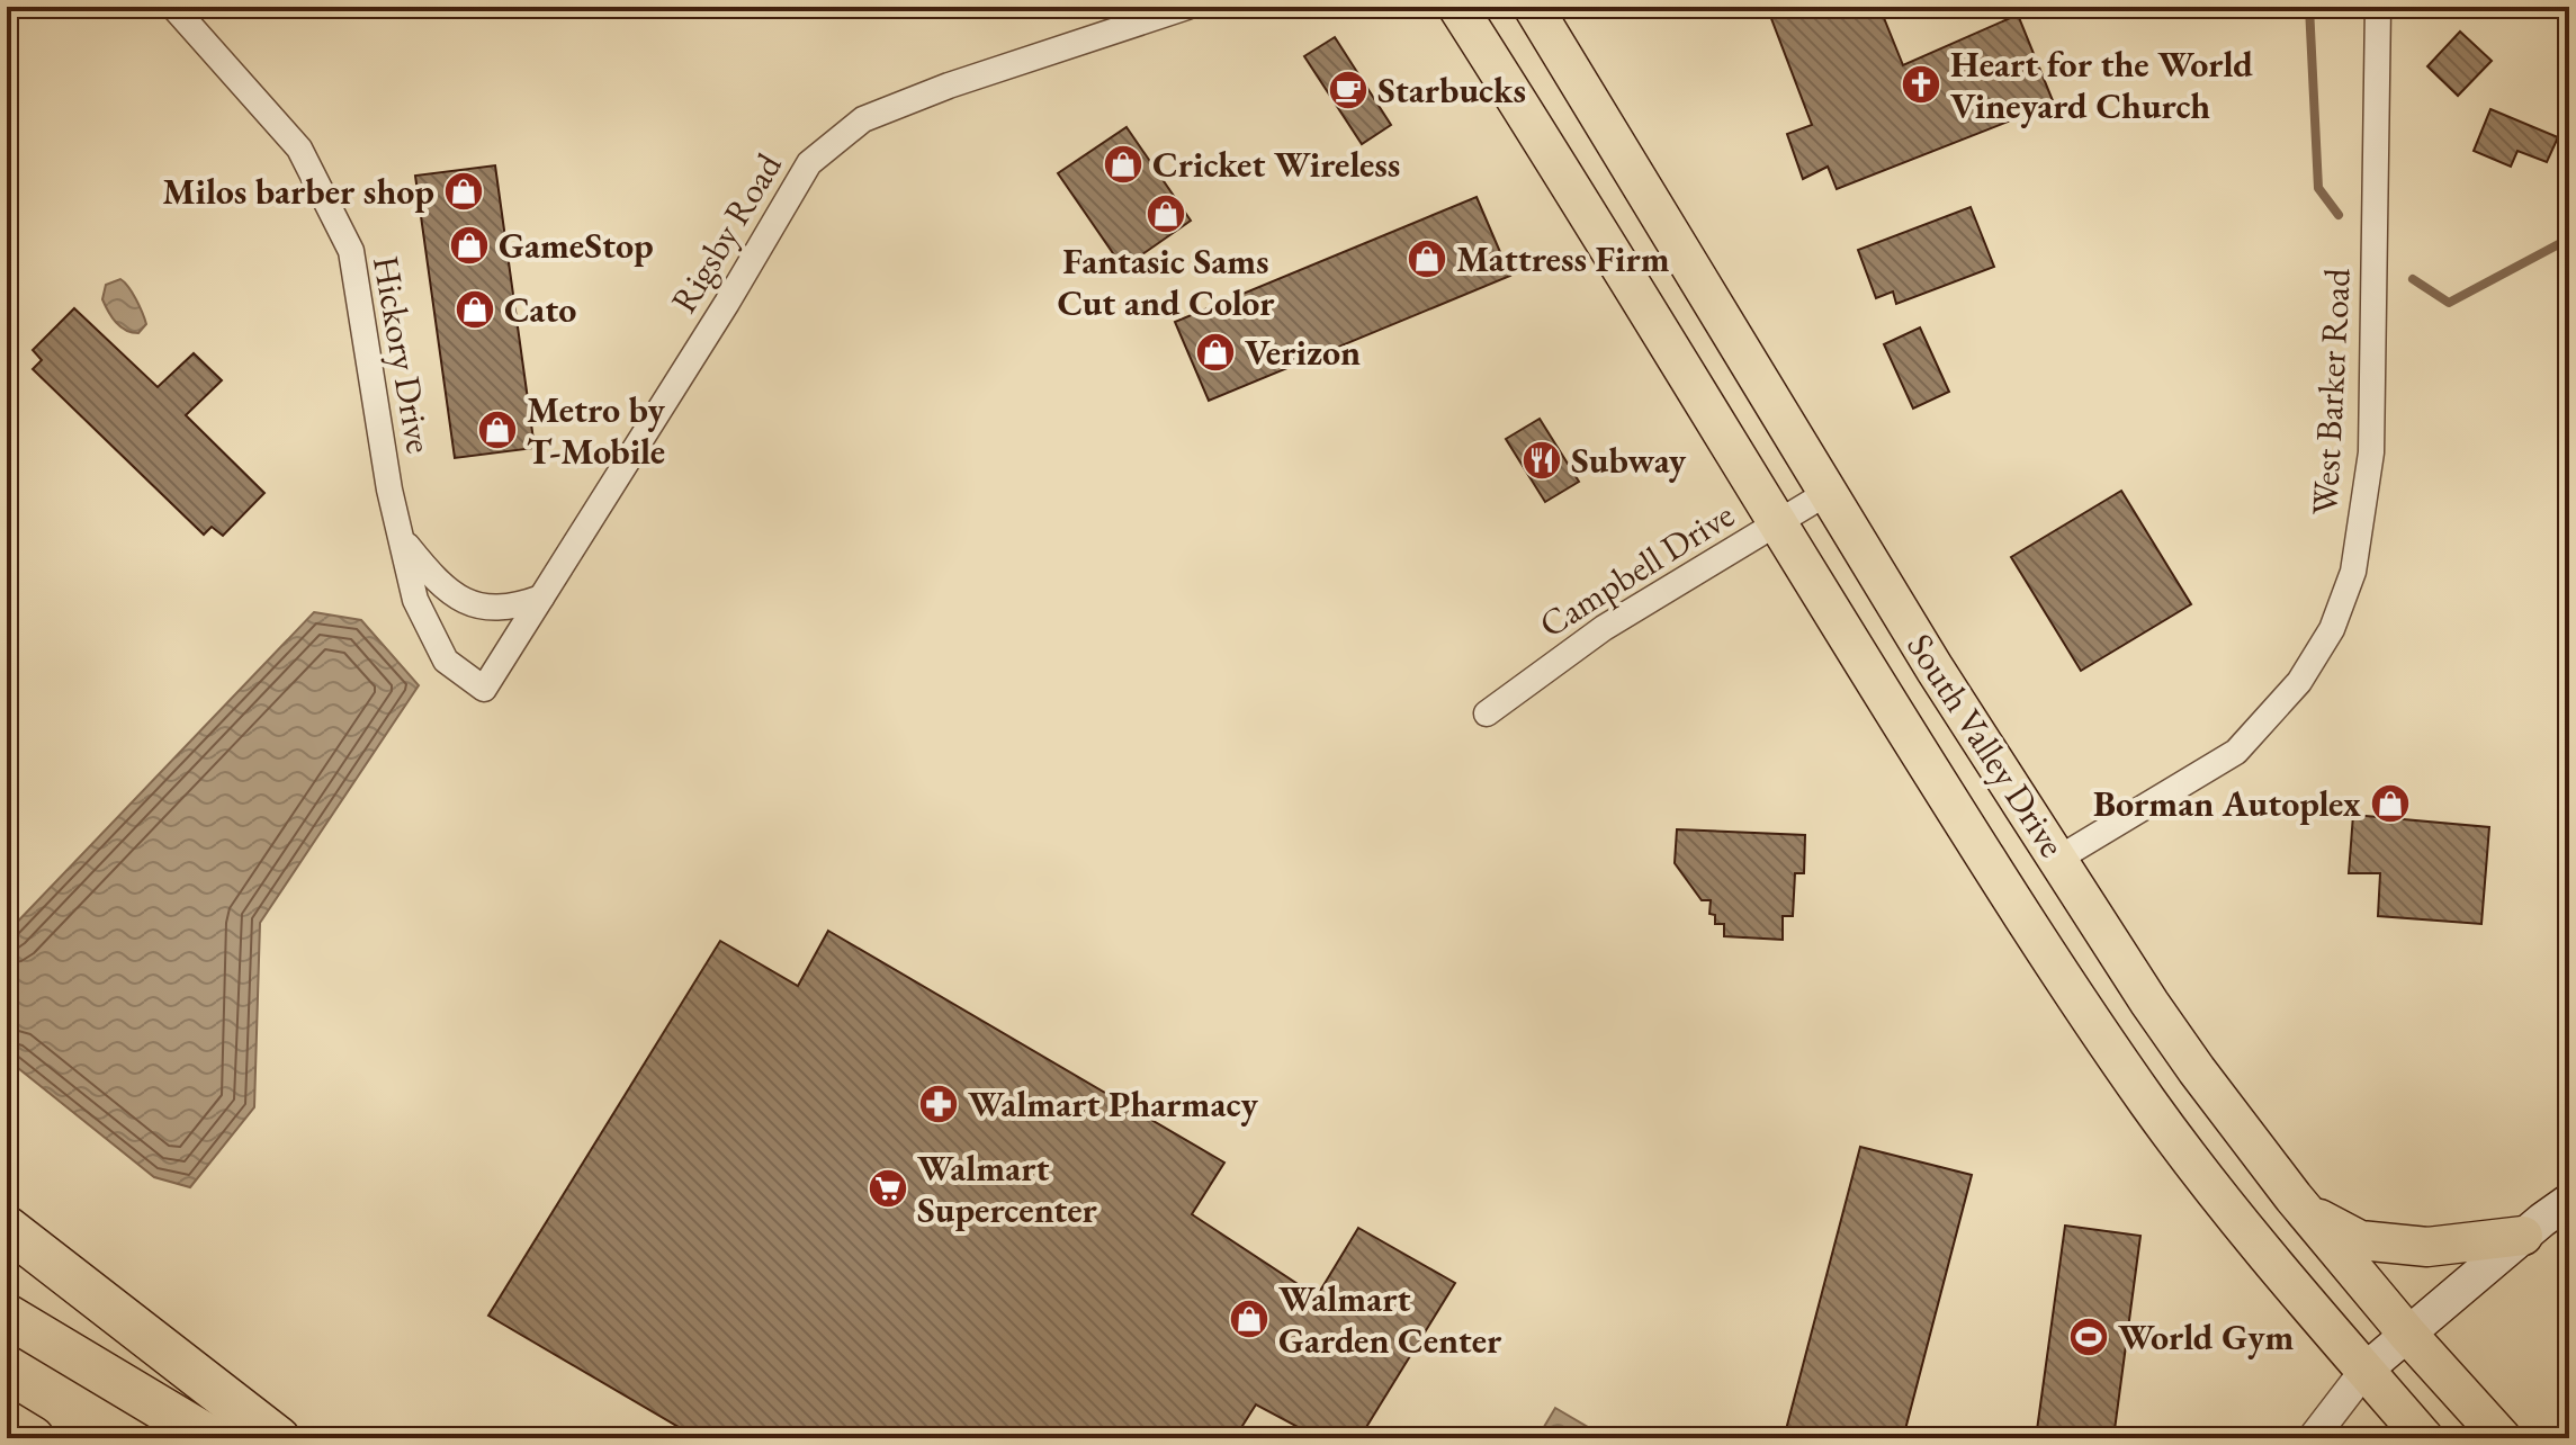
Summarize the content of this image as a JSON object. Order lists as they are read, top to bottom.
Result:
{
  "streets": {
    "main road": ["South Valley Drive"],
    "street": [
      "Rigsby Road",
      "Hickory Drive",
      "West Barker Road",
      "Campbell Drive"
    ]
  },
  "crossings": [
    ["Rigsby Road", "Hickory Drive"],
    ["West Barker Road", "South Valley Drive"],
    ["Campbell Drive", "South Valley Drive"]
  ],
  "places": {
    "church": ["Heart for the World Vineyard Church"],
    "cafe": ["Starbucks"],
    "shop": [
      "Cricket Wireless",
      "Milos barber shop",
      "Fantasic Sams Cut and Color",
      "GameStop",
      "Mattress Firm",
      "Cato",
      "Verizon",
      "Metro by T-Mobile",
      "Borman Autoplex",
      "Walmart Garden Center"
    ],
    "restaurant": ["Subway"],
    "pharmacy": ["Walmart Pharmacy"],
    "supermarket": ["Walmart Supercenter"],
    "sports": ["World Gym"]
  }
}
